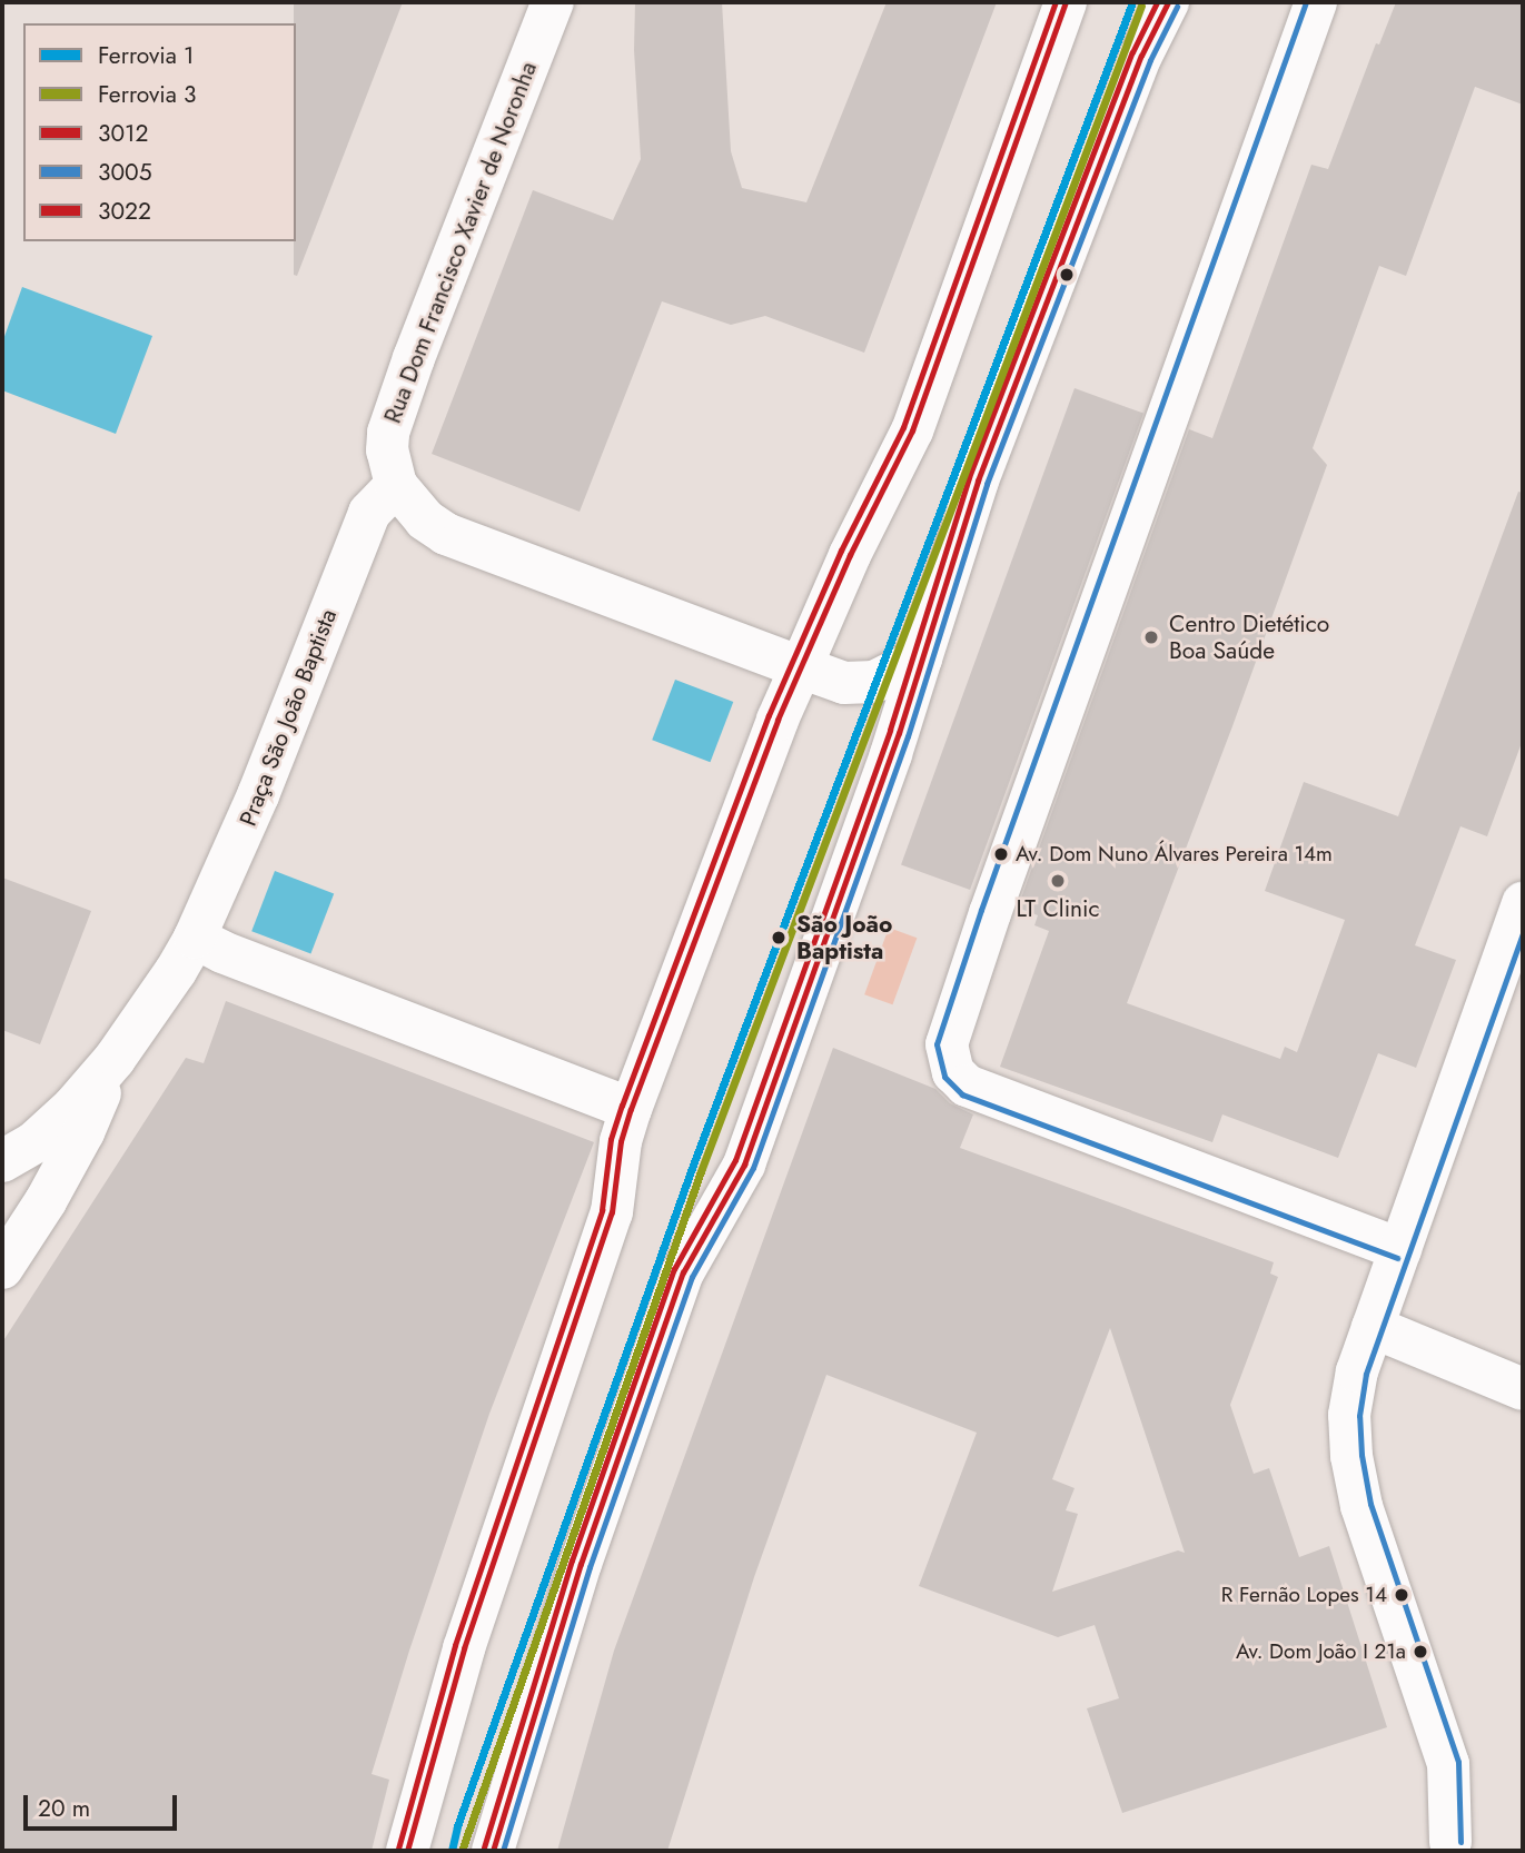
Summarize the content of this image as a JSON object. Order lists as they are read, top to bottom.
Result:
{
  "streets": {
    "street": ["Rua Dom Francisco Xavier de Noronha", "Praça São João Baptista"]
  },
  "crossings": [
    ["Rua Dom Francisco Xavier de Noronha", "Praça São João Baptista"]
  ],
  "places": [
    "Centro Dietético Boa Saúde",
    "Av. Dom Nuno Álvares Pereira 14m",
    "LT Clinic",
    "São João Baptista",
    "R Fernão Lopes 14",
    "Av. Dom João I 21a"
  ],
  "lines": [
    "rail line 1",
    "transit line 3012",
    "transit line 3005",
    "transit line 3022",
    "rail line 3"
  ],
  "legend": [
    "Ferrovia 1",
    "Ferrovia 3",
    "3012",
    "3005",
    "3022"
  ],
  "scale_bar": "20 m"
}
